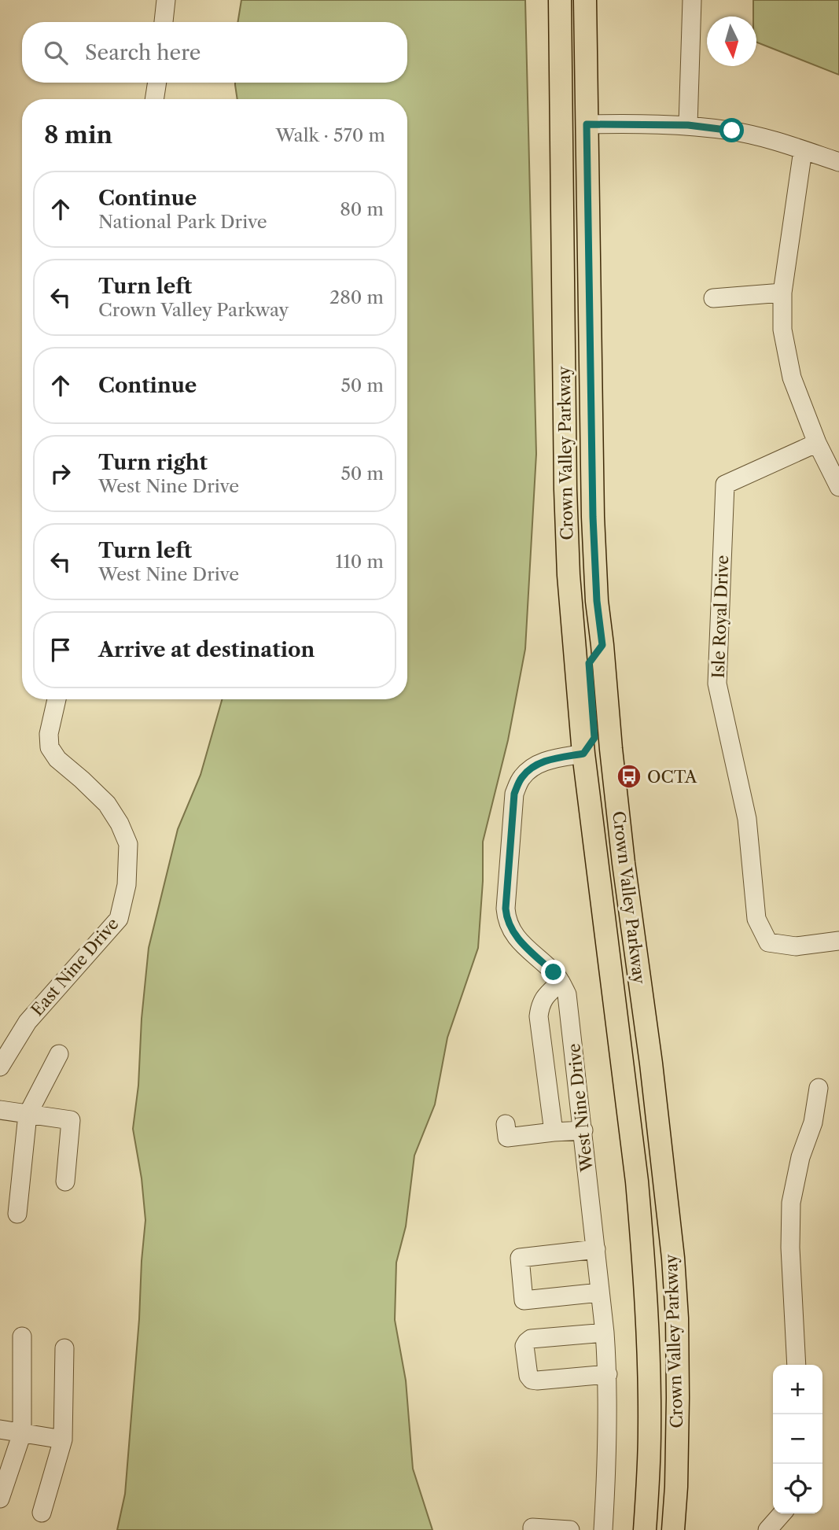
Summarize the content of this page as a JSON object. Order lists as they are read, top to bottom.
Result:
{
  "streets": {
    "main road": ["Crown Valley Parkway"],
    "street": ["Isle Royal Drive", "East Nine Drive", "West Nine Drive"]
  },
  "crossings": [
    ["Crown Valley Parkway", "West Nine Drive"]
  ],
  "places": {
    "bus stop": ["OCTA"]
  },
  "north": "bottom",
  "page": {
    "search": "Search here",
    "heading": ["8 min", "Walk · 570 m"],
    "list": [
      ["Continue", "National Park Drive", "80 m"],
      ["Turn left", "Crown Valley Parkway", "280 m"],
      ["Continue", "50 m"],
      ["Turn right", "West Nine Drive", "50 m"],
      ["Turn left", "West Nine Drive", "110 m"],
      "Arrive at destination"
    ],
    "map_buttons": ["+", "−"]
  }
}
